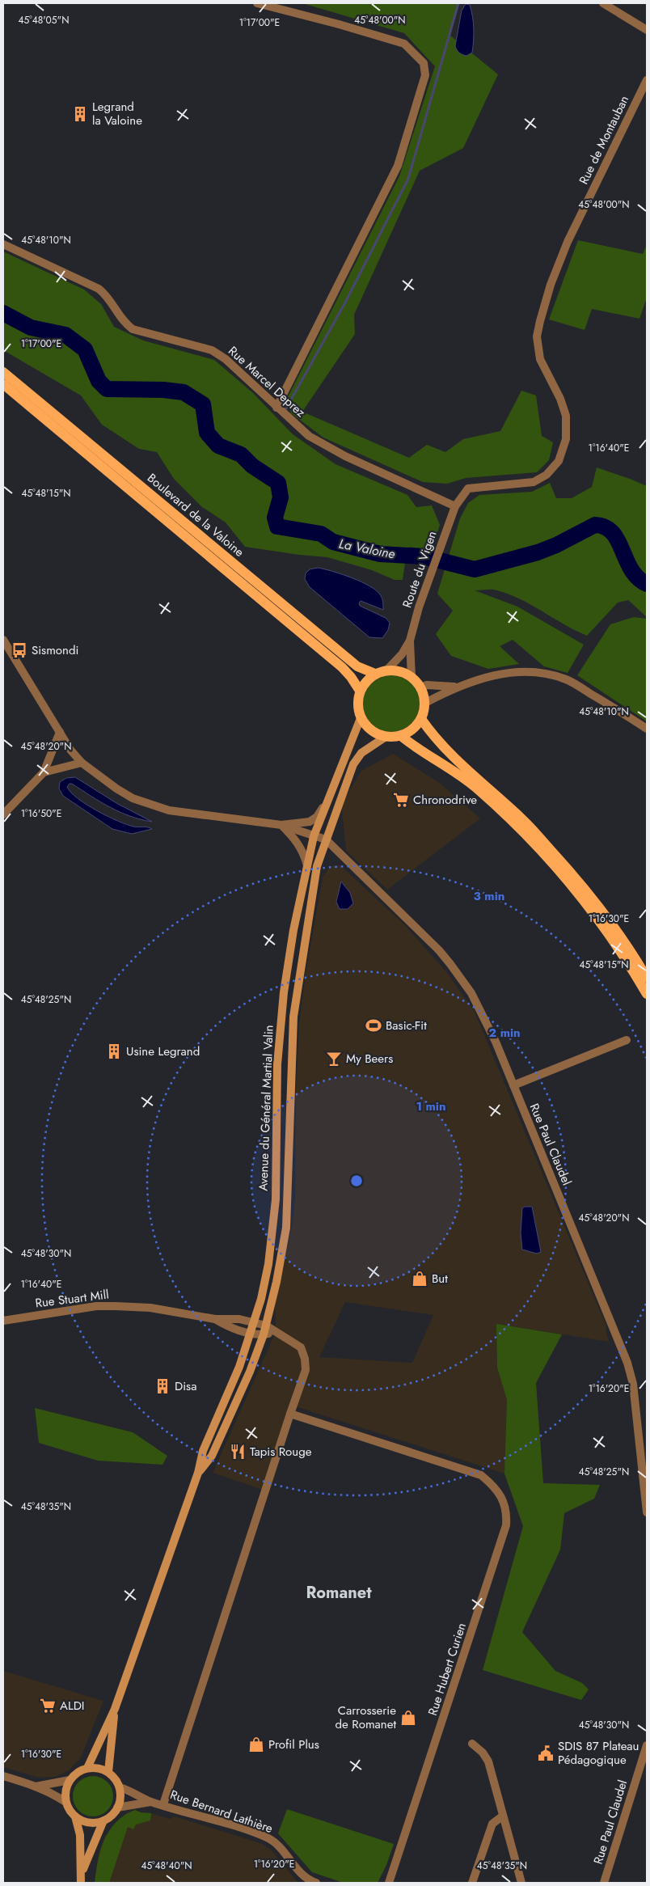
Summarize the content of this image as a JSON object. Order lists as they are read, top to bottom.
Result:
{
  "streets": {
    "main road": ["Boulevard de la Valoine", "Avenue du Général Martial Valin"],
    "street": [
      "Rue de Montauban",
      "Rue Marcel Deprez",
      "Route du Vigen",
      "Rue Paul Claudel",
      "Rue Stuart Mill",
      "Rue Hubert Curien",
      "Rue Bernard Lathière"
    ]
  },
  "crossings": [
    ["Rue de Montauban", "Rue Marcel Deprez"],
    ["Rue de Montauban", "Route du Vigen"],
    ["Rue Marcel Deprez", "Route du Vigen"],
    ["Boulevard de la Valoine", "Route du Vigen"],
    ["Boulevard de la Valoine", "Avenue du Général Martial Valin"],
    ["Route du Vigen", "Avenue du Général Martial Valin"],
    ["Avenue du Général Martial Valin", "Rue Paul Claudel"],
    ["Avenue du Général Martial Valin", "Rue Stuart Mill"],
    ["Avenue du Général Martial Valin", "Rue Bernard Lathière"]
  ],
  "districts": ["Romanet"],
  "water": ["La Valoine"],
  "places": {
    "building": ["Legrand la Valoine", "Usine Legrand", "Disa"],
    "bus stop": ["Sismondi"],
    "supermarket": ["Chronodrive", "ALDI"],
    "sports": ["Basic-Fit"],
    "bar": ["My Beers"],
    "shop": ["But", "Carrosserie de Romanet", "Profil Plus"],
    "restaurant": ["Tapis Rouge"],
    "public building": ["SDIS 87 Plateau Pédagogique"]
  },
  "coordinates": [
    "45°48'05\"N",
    "45°48'00\"N",
    "1°17'00\"E",
    "45°48'10\"N",
    "1°16'40\"E",
    "45°48'15\"N",
    "45°48'20\"N",
    "1°16'50\"E",
    "1°16'30\"E",
    "45°48'25\"N",
    "45°48'30\"N",
    "1°16'20\"E",
    "45°48'35\"N",
    "45°48'40\"N"
  ],
  "rings": ["3 min", "2 min", "1 min"]
}
